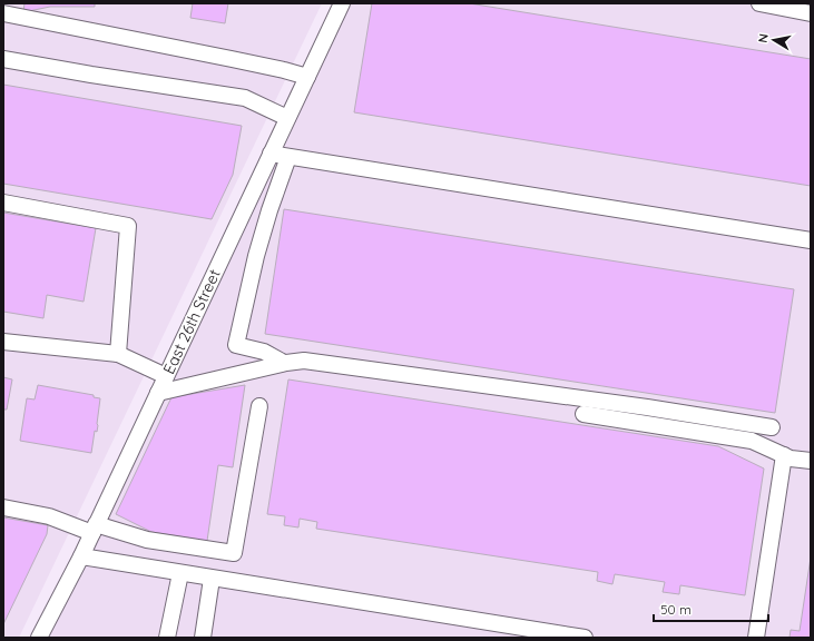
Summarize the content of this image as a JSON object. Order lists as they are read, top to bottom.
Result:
{
  "streets": {
    "street": ["East 26th Street"]
  },
  "scale_bar": "50 m",
  "north": "left"
}
